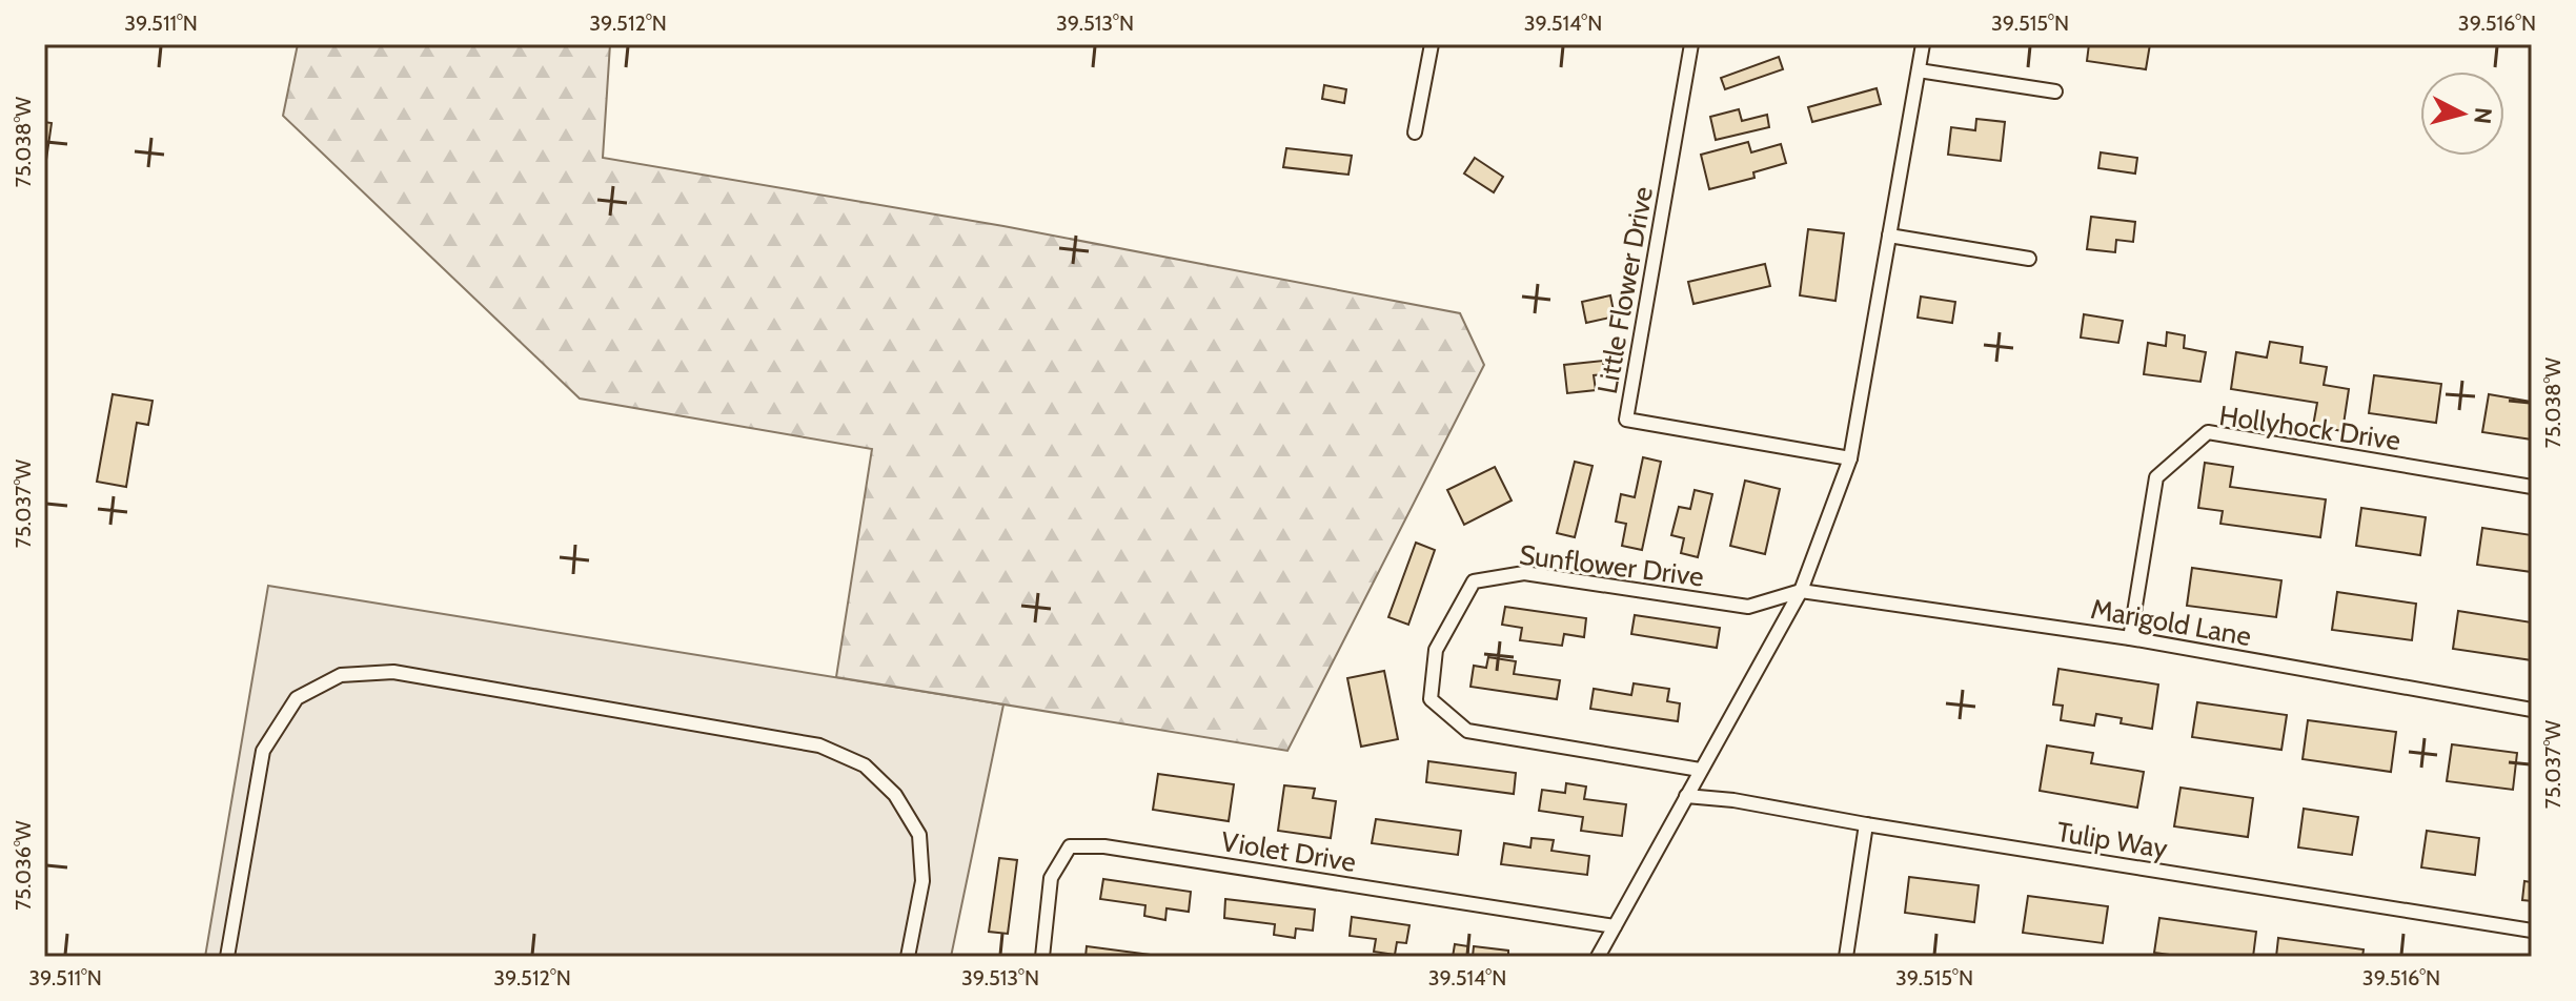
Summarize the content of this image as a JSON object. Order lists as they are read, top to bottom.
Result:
{
  "streets": {
    "lane": [
      "Little Flower Drive",
      "Hollyhock Drive",
      "Sunflower Drive",
      "Marigold Lane",
      "Tulip Way",
      "Violet Drive"
    ]
  },
  "crossings": [
    ["Hollyhock Drive", "Marigold Lane"],
    ["Sunflower Drive", "Marigold Lane"]
  ],
  "north": "right",
  "coordinates": [
    "39.511°N",
    "39.512°N",
    "39.513°N",
    "39.514°N",
    "39.515°N",
    "39.516°N",
    "75.038°W",
    "75.037°W",
    "75.036°W"
  ]
}
